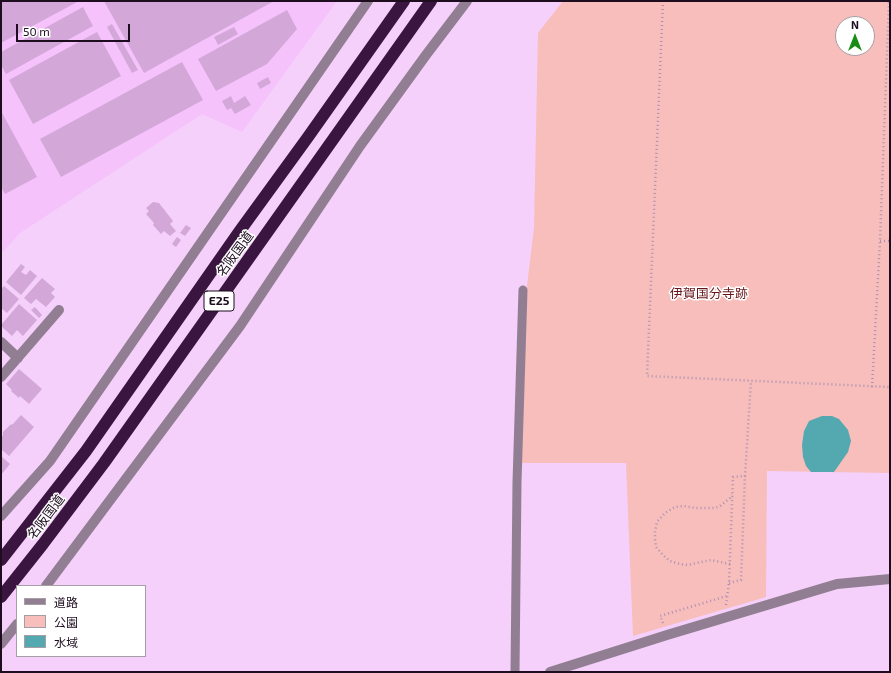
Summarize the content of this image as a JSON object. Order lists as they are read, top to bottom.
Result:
{
  "streets": {
    "highway": ["名阪国道", "E25"]
  },
  "parks": ["伊賀国分寺跡"],
  "legend": ["道路", "公園", "水域"],
  "scale_bar": "50 m",
  "north": "top"
}
